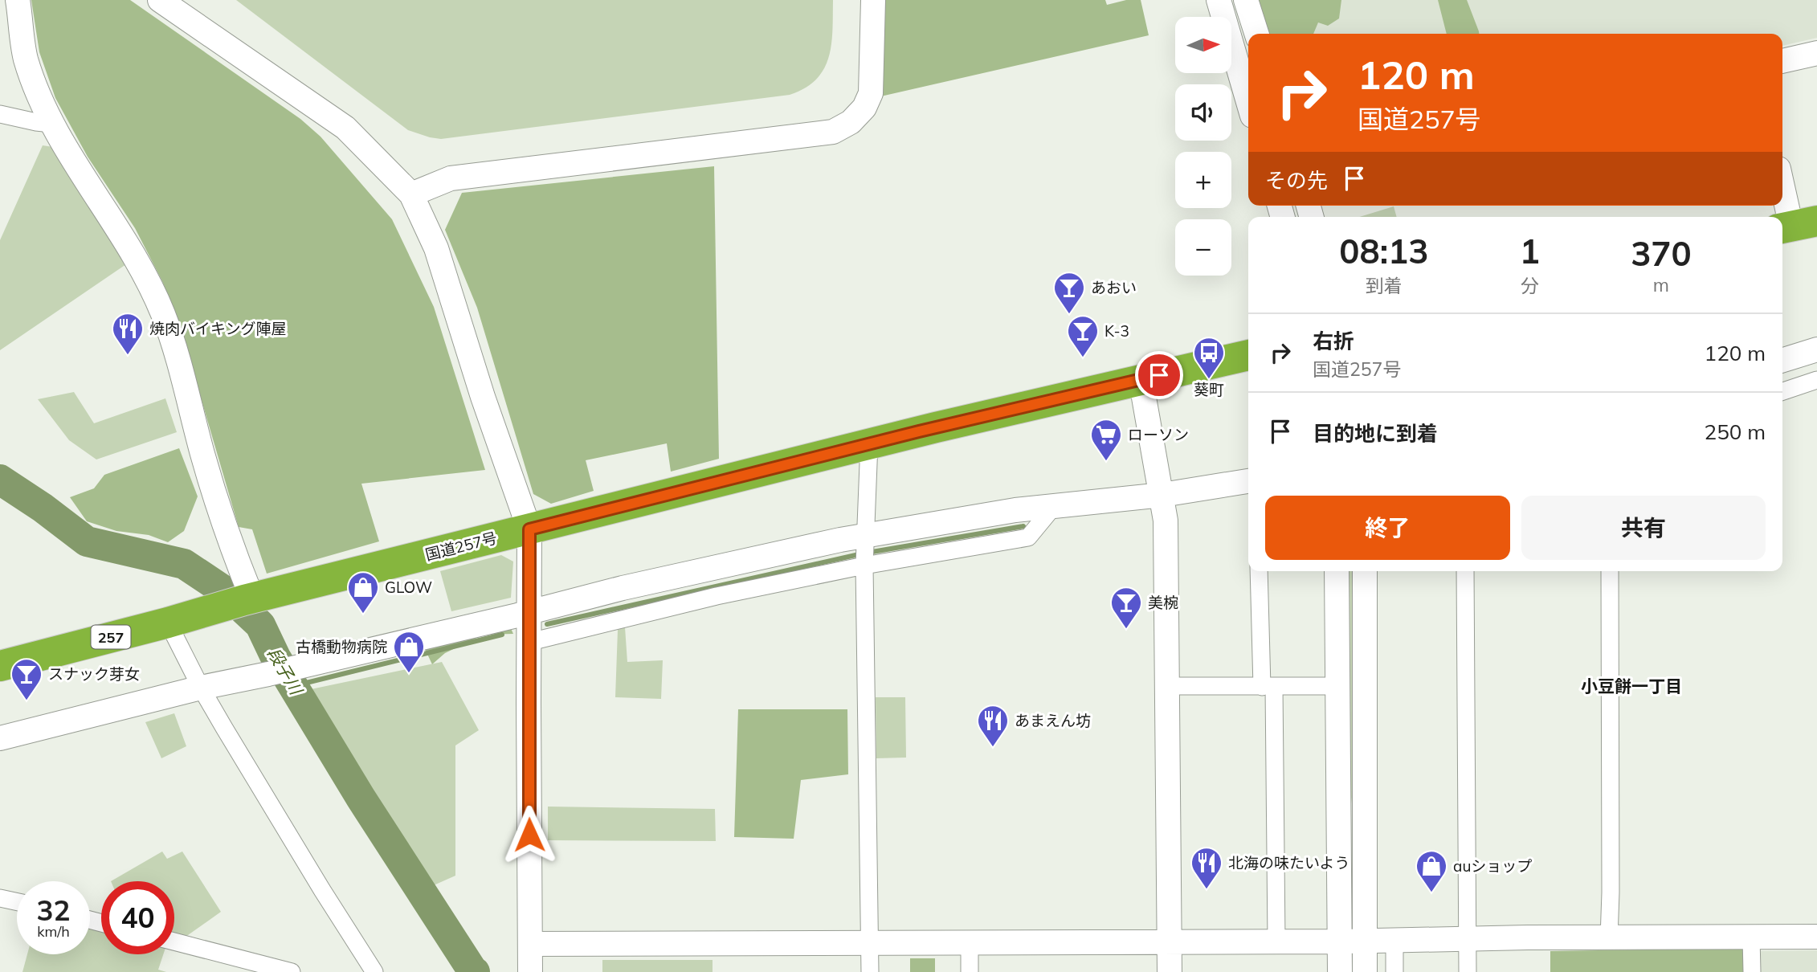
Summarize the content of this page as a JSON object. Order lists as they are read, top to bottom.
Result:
{
  "streets": {
    "highway": ["国道257号", "257"]
  },
  "districts": ["小豆餅一丁目"],
  "water": ["段子川"],
  "places": {
    "bar": [
      "あおい",
      "K-3",
      "美椀",
      "スナック芽女"
    ],
    "restaurant": ["焼肉バイキング陣屋", "あまえん坊", "北海の味たいよう"],
    "bus stop": ["葵町"],
    "supermarket": ["ローソン"],
    "shop": ["GLOW", "古橋動物病院", "auショップ"]
  },
  "north": "right",
  "page": {
    "map_buttons": ["+", "−"],
    "turn": ["120 m", "国道257号"],
    "then": "その先",
    "eta": [
      "08:13",
      "到着",
      "1",
      "分",
      "370",
      "m"
    ],
    "list": [
      {
        "name": "右折",
        "note": "国道257号",
        "value": "120 m"
      },
      {
        "name": "目的地に到着",
        "value": "250 m"
      }
    ],
    "buttons": ["終了", "共有"],
    "speed": "32 km/h",
    "limit": "40"
  }
}
